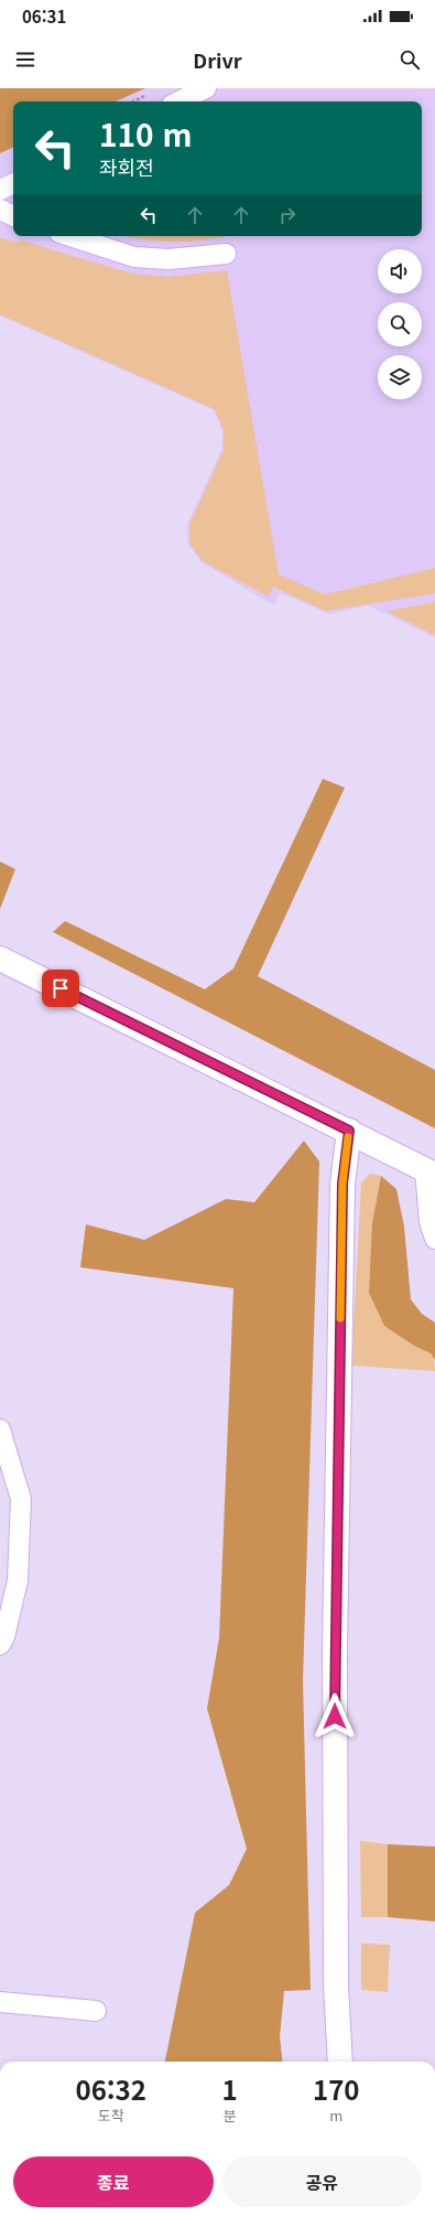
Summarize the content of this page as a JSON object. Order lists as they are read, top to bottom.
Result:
{
  "page": {
    "status": "06:31",
    "header": "Drivr",
    "turn": ["110 m", "좌회전"],
    "eta": [
      "06:32",
      "도착",
      "1",
      "분",
      "170",
      "m"
    ],
    "buttons": ["종료", "공유"]
  }
}
